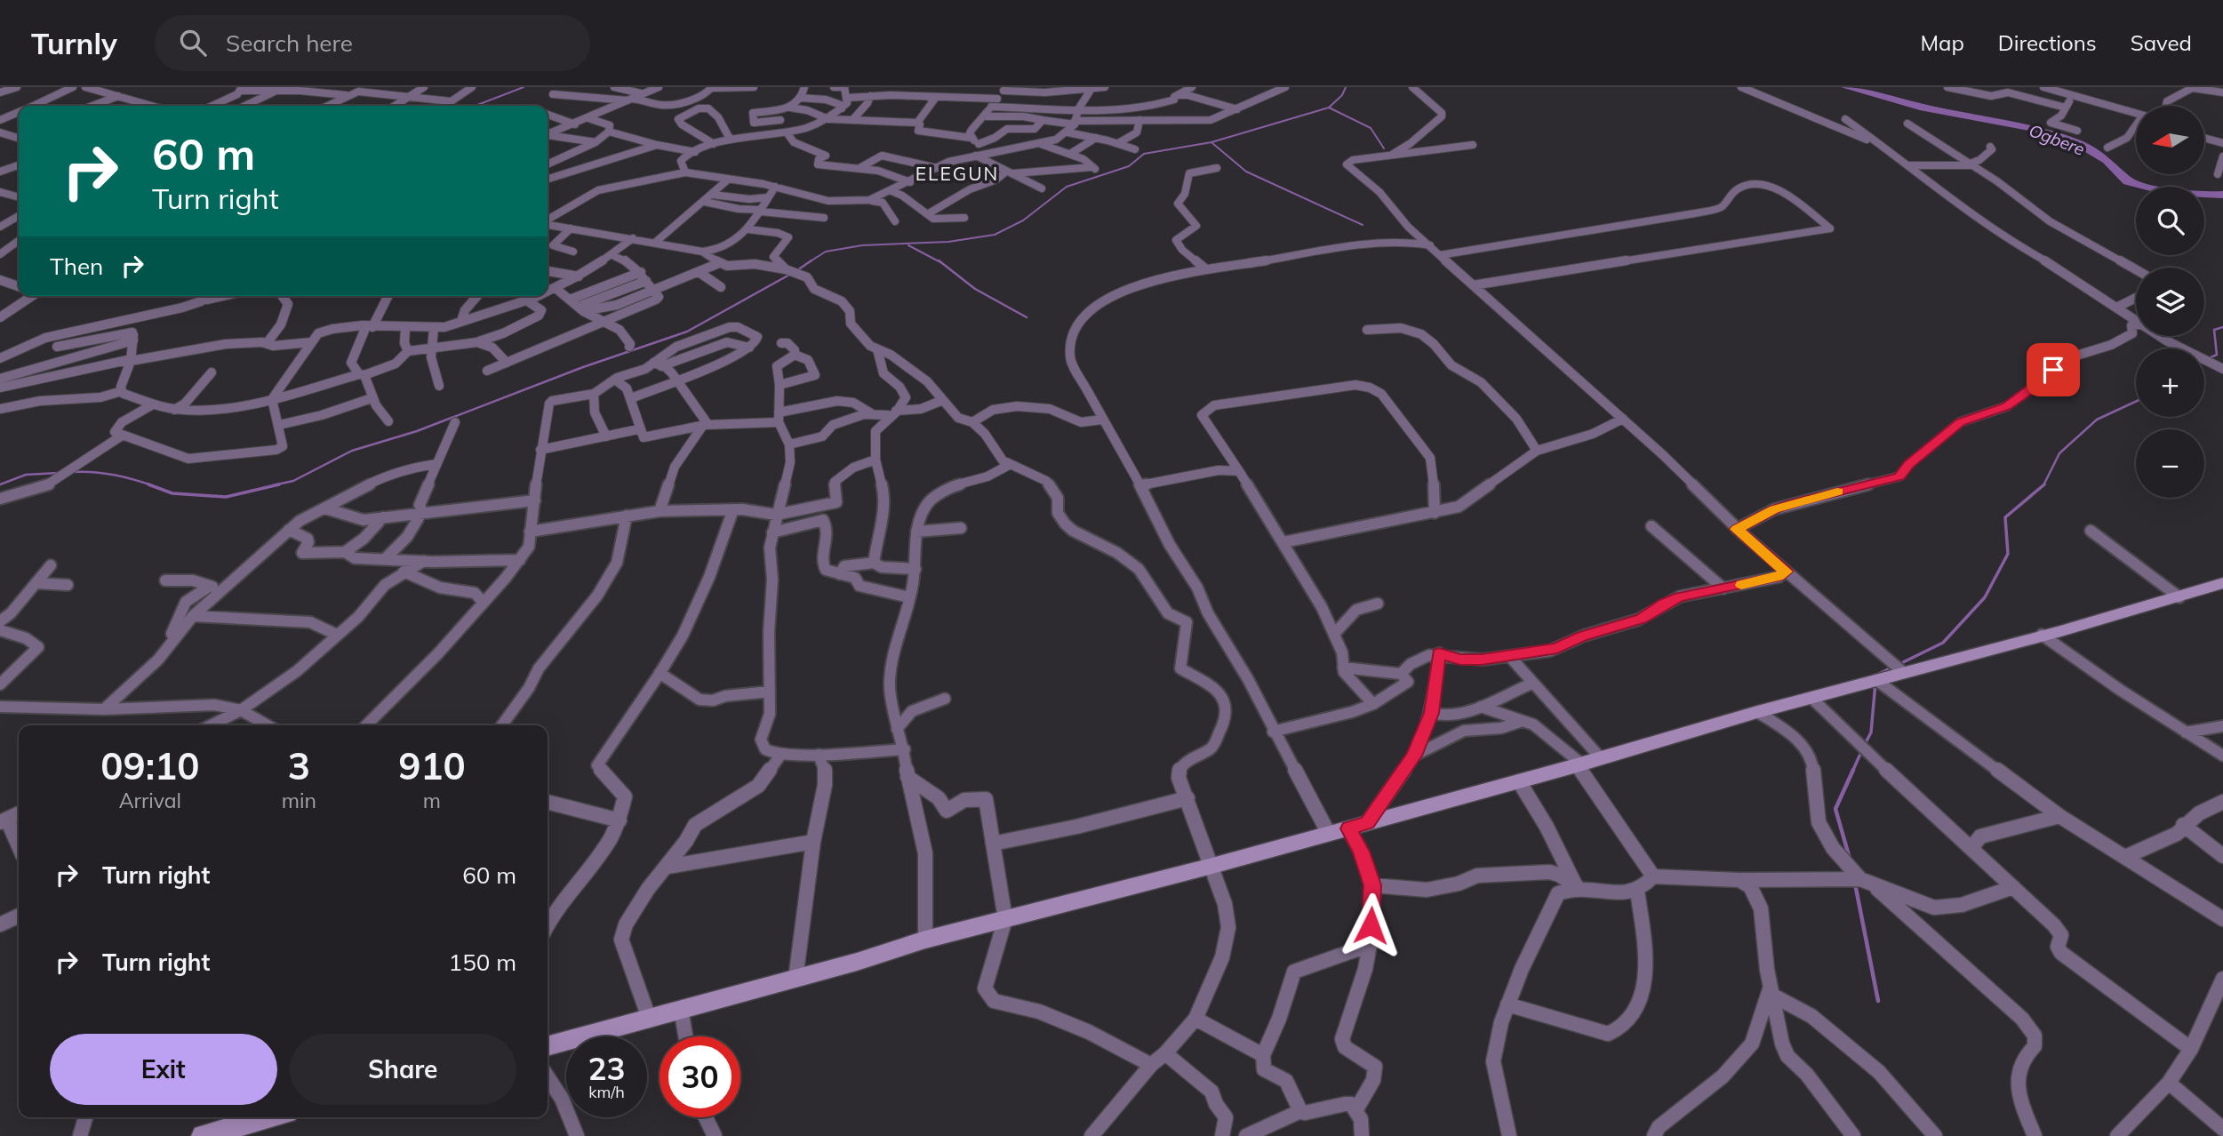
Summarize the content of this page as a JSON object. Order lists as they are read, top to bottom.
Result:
{
  "districts": ["ELEGUN"],
  "water": ["Ogbere"],
  "north": "left",
  "page": {
    "header": "Turnly",
    "search": "Search here",
    "nav": ["Map", "Directions", "Saved"],
    "map_buttons": ["+", "−"],
    "turn": ["60 m", "Turn right"],
    "then": "Then",
    "eta": [
      "09:10",
      "Arrival",
      "3",
      "min",
      "910",
      "m"
    ],
    "list": [
      {
        "name": "Turn right",
        "value": "60 m"
      },
      {
        "name": "Turn right",
        "value": "150 m"
      }
    ],
    "buttons": ["Exit", "Share"],
    "speed": "23 km/h",
    "limit": "30"
  }
}
